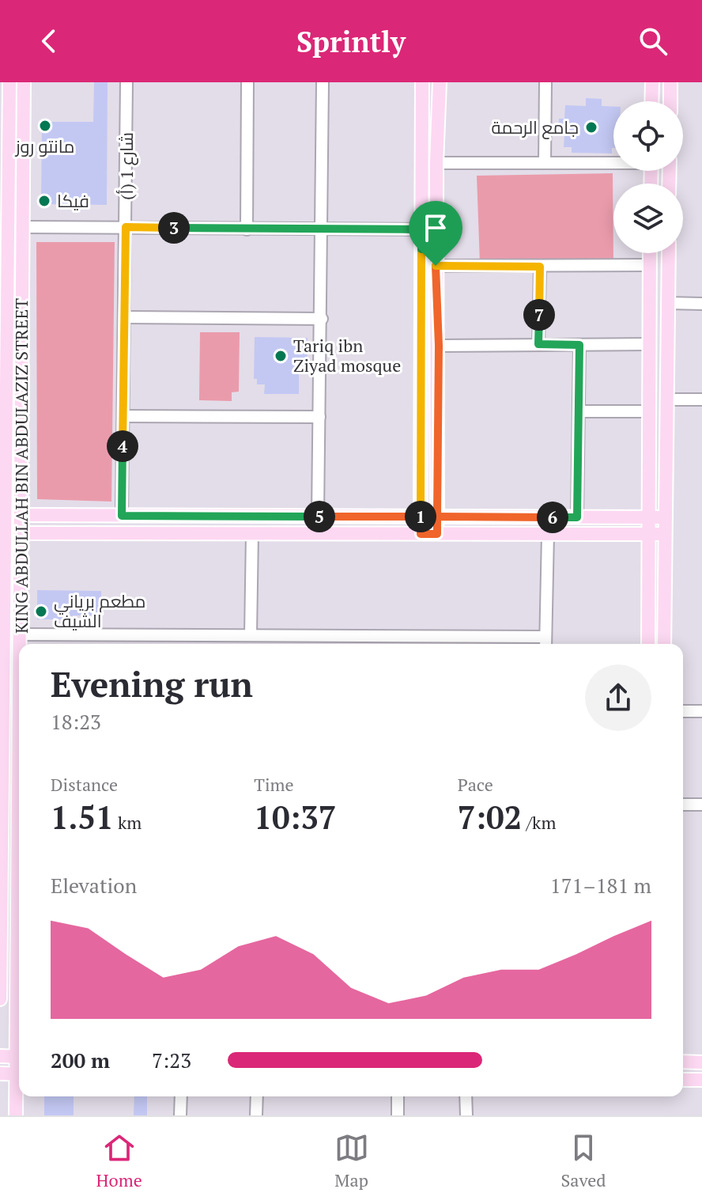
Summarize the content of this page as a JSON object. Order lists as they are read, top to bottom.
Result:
{
  "streets": {
    "main road": ["KING ABDULLAH BIN ABDULAZIZ STREET"],
    "street": ["شارع 1 (أ)"]
  },
  "places": [
    "مانتو روز",
    "جامع الرحمة",
    "فيكا",
    "Tariq ibn Ziyad mosque",
    "مطعم برياني الشيف"
  ],
  "page": {
    "header": "Sprintly",
    "pins": [
      "3",
      "7",
      "4",
      "1",
      "5",
      "6"
    ],
    "heading": ["Evening run", "18:23"],
    "stats": [
      ["Distance", "1.51 km"],
      ["Time", "10:37"],
      ["Pace", "7:02 /km"]
    ],
    "chart": ["Elevation", "171–181 m"],
    "list": [
      {
        "name": "200 m",
        "note": "7:23"
      }
    ],
    "tabs": ["Home", "Map", "Saved"]
  }
}
